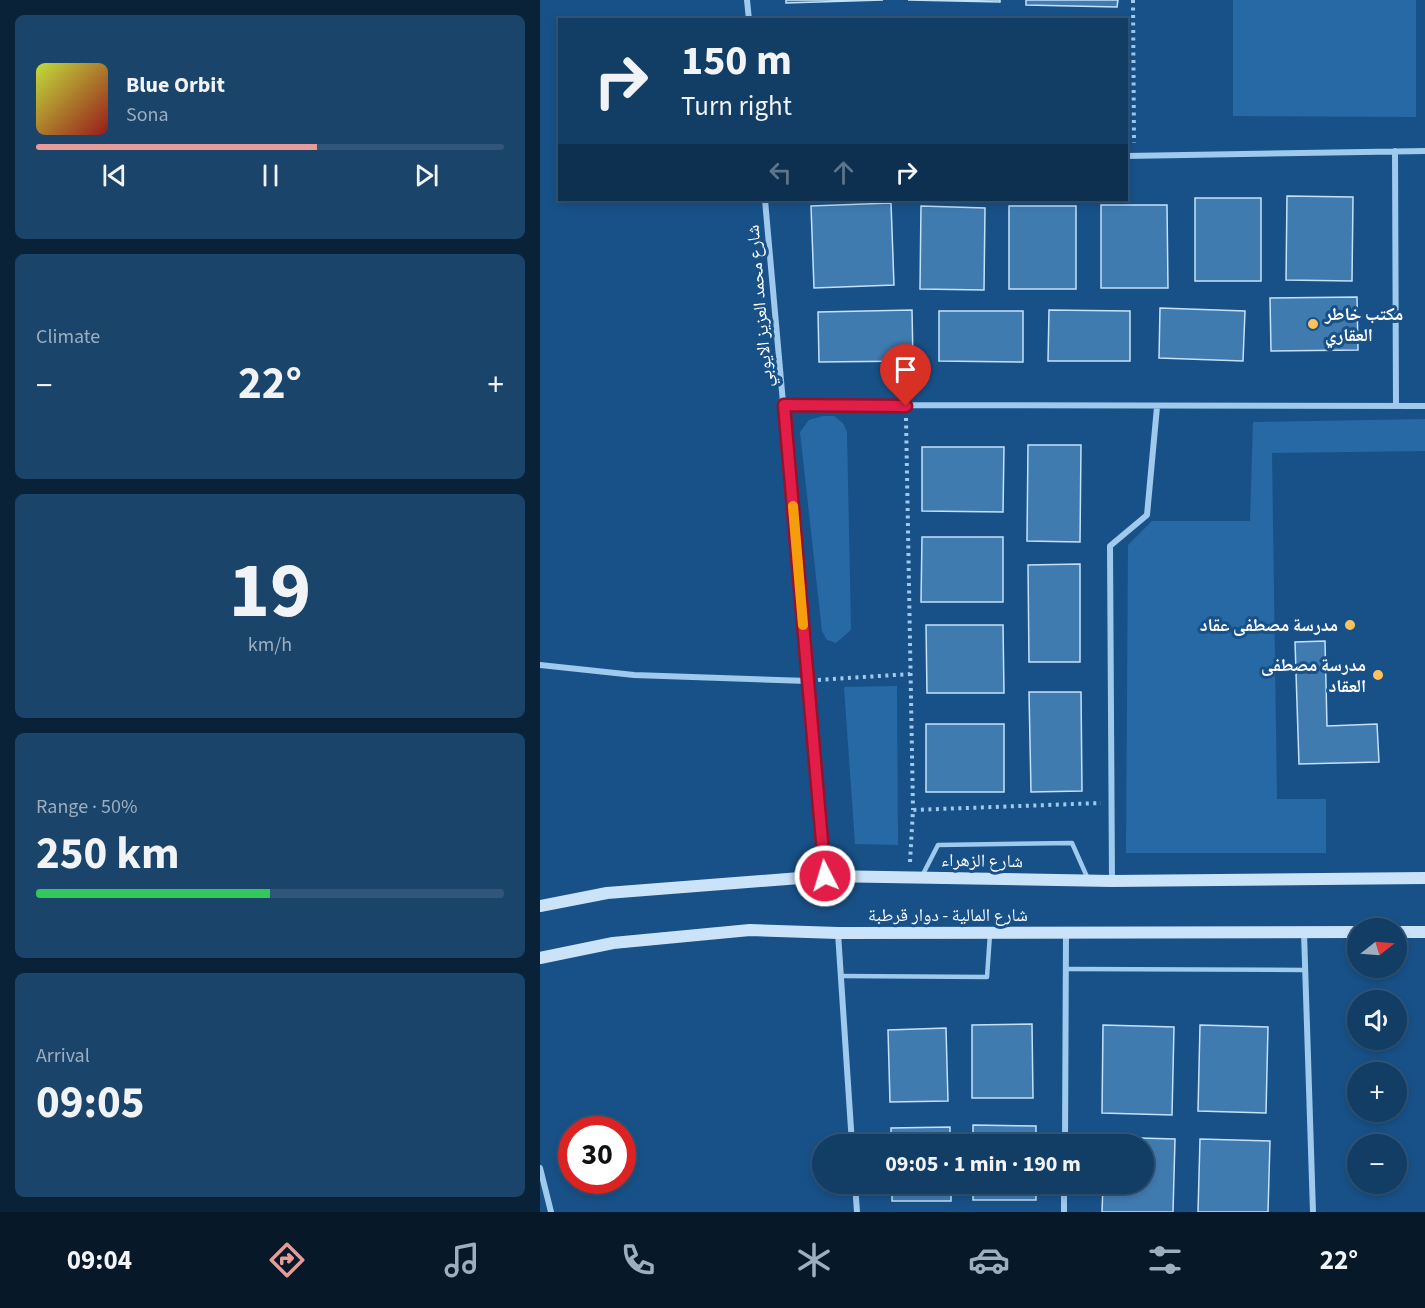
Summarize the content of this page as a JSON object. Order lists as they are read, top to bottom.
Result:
{
  "streets": {
    "main road": ["شارع الزهراء", "شارع المالية - دوار قرطبة"],
    "street": ["شارع محمد العزيز الايوبي"]
  },
  "crossings": [
    ["شارع محمد العزيز الايوبي", "شارع الزهراء"]
  ],
  "places": ["مكتب خاطر العقاري", "مدرسة مصطفى عقاد", "مدرسة مصطفى العقاد"],
  "north": "right",
  "page": {
    "turn": ["150 m", "Turn right"],
    "song": ["Blue Orbit", "Sona"],
    "tile": [
      "Climate",
      ["19", "km/h"],
      ["Range · 50%", "250 km"],
      ["Arrival", "09:05"]
    ],
    "heat": ["−", "22°", "+"],
    "map_buttons": ["+", "−"],
    "limit": "30",
    "trip": "09:05 · 1 min · 190 m",
    "tabs": ["09:04", "22°"]
  }
}
